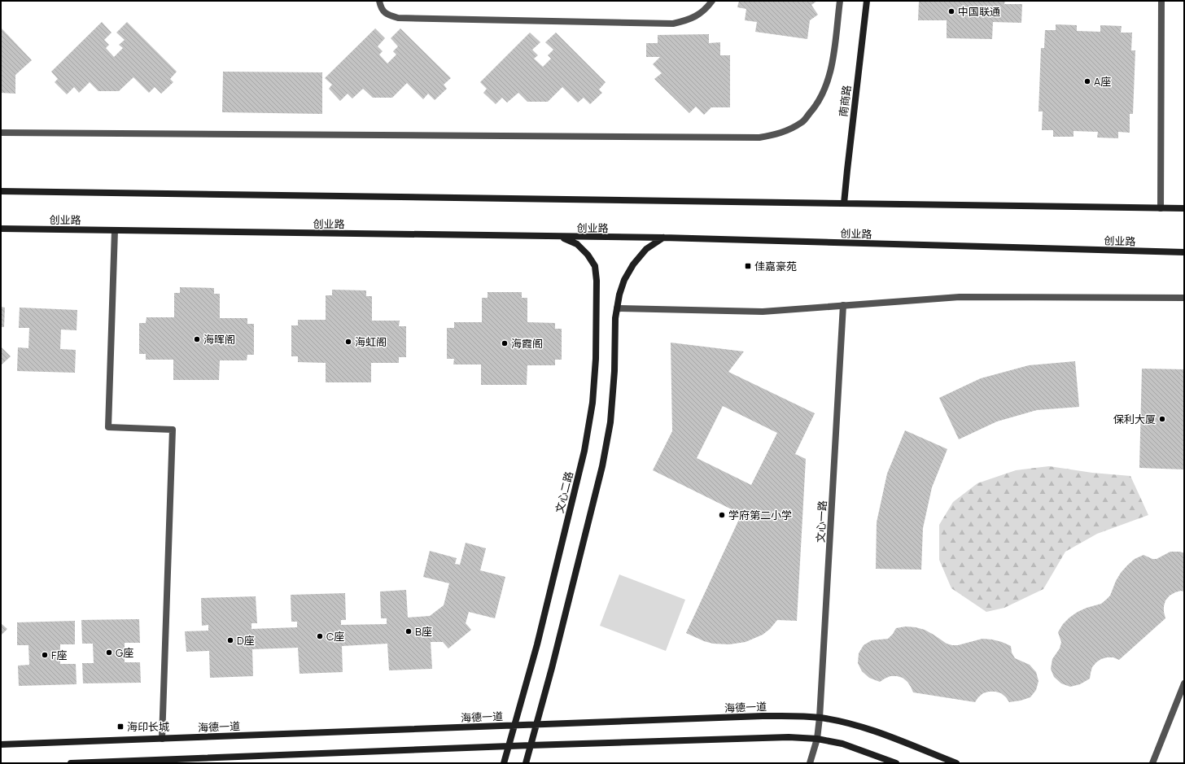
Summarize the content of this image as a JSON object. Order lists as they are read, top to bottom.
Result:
{
  "streets": {
    "street": [
      "南商路",
      "创业路",
      "文心二路",
      "文心一路",
      "海德一道"
    ]
  },
  "crossings": [
    ["创业路", "文心二路"],
    ["文心二路", "海德一道"],
    ["文心一路", "海德一道"]
  ],
  "places": {
    "other": [
      "中国联通",
      "A座",
      "海晖阁",
      "海虹阁",
      "海霞阁",
      "保利大厦",
      "学府第二小学",
      "B座",
      "C座",
      "D座",
      "G座",
      "F座"
    ],
    "transit": ["佳嘉豪苑", "海印长城"]
  }
}
